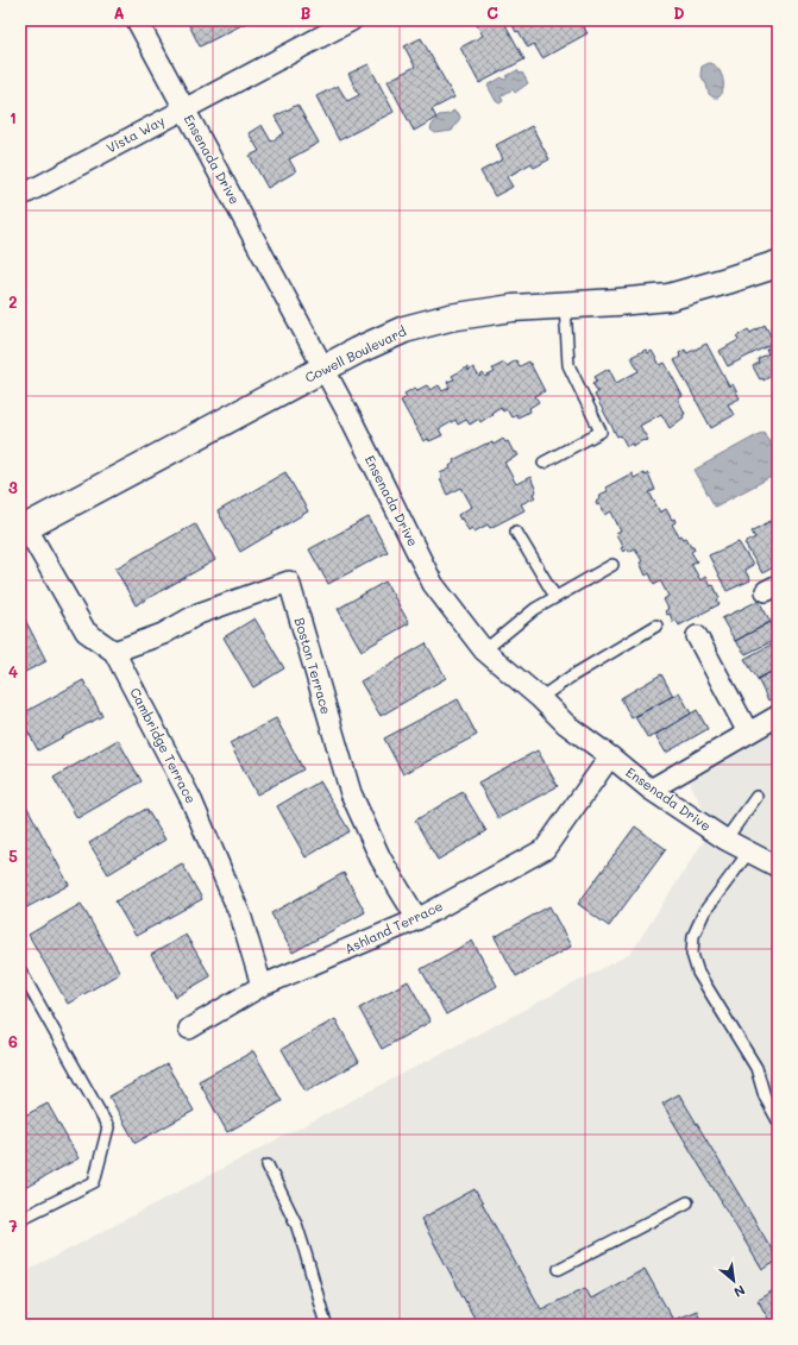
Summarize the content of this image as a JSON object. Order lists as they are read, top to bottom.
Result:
{
  "streets": {
    "main road": ["Cowell Boulevard"],
    "street": [
      "Vista Way",
      "Ensenada Drive",
      "Boston Terrace",
      "Cambridge Terrace",
      "Ashland Terrace"
    ]
  },
  "crossings": [
    ["Vista Way", "Ensenada Drive"],
    ["Ensenada Drive", "Cowell Boulevard"],
    ["Ensenada Drive", "Ashland Terrace"],
    ["Cowell Boulevard", "Cambridge Terrace"],
    ["Boston Terrace", "Cambridge Terrace"],
    ["Boston Terrace", "Ashland Terrace"],
    ["Cambridge Terrace", "Ashland Terrace"]
  ],
  "north": "bottom right",
  "grid": {
    "columns": [
      "A",
      "B",
      "C",
      "D"
    ],
    "rows": [
      "1",
      "2",
      "3",
      "4",
      "5",
      "6",
      "7"
    ]
  }
}
